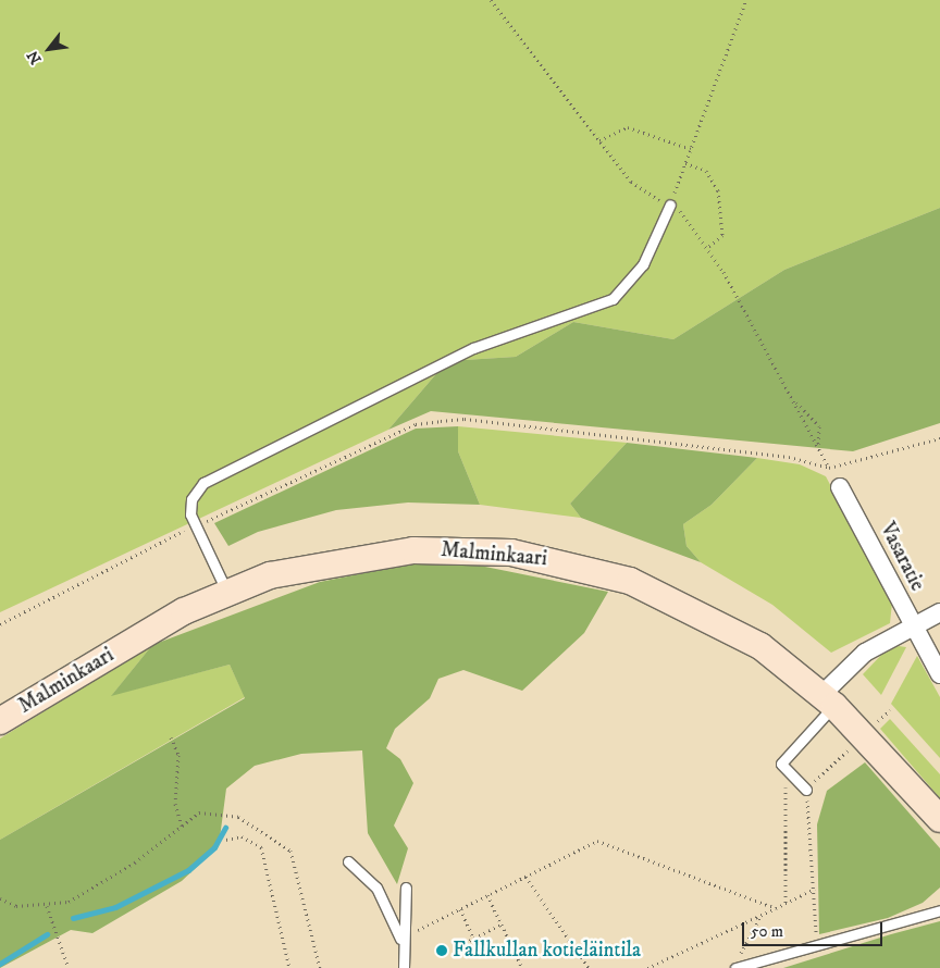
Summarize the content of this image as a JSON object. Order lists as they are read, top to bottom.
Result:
{
  "streets": {
    "main road": ["Malminkaari"],
    "street": ["Vasaratie"]
  },
  "places": ["Fallkullan kotieläintila"],
  "scale_bar": "50 m",
  "north": "bottom left"
}
